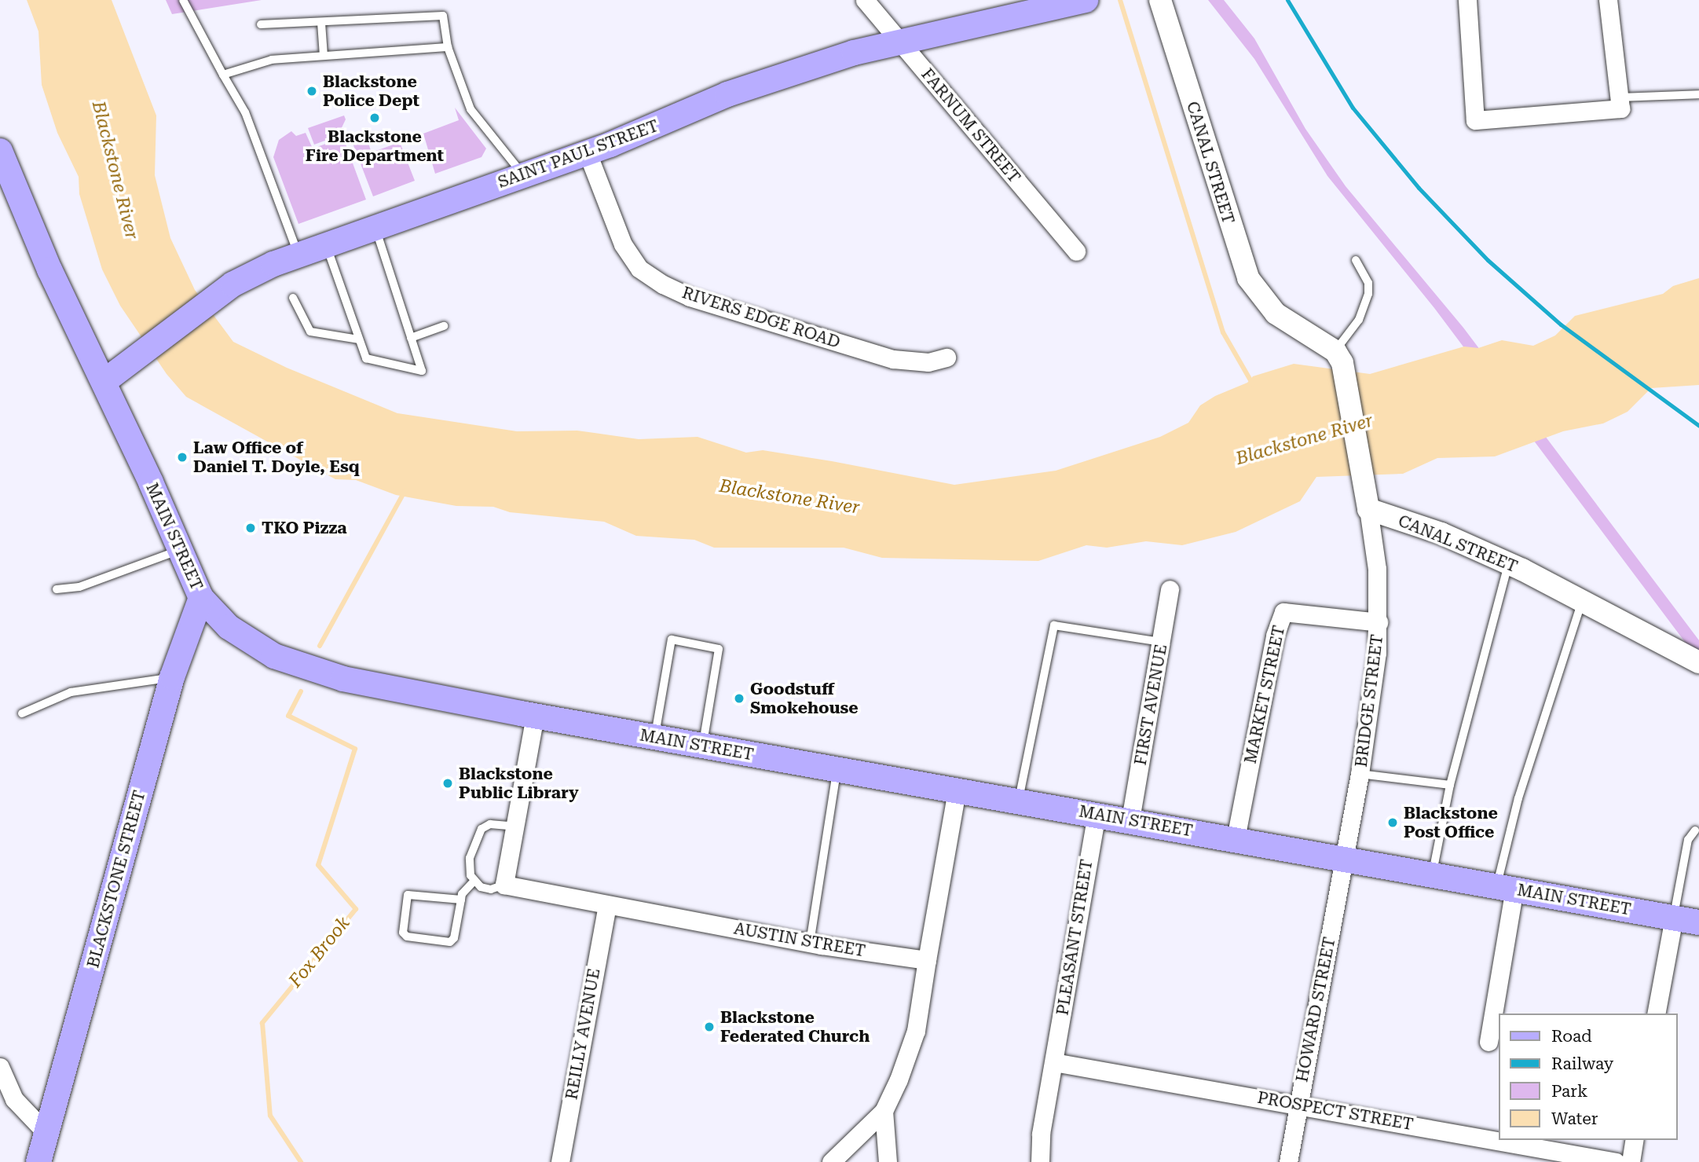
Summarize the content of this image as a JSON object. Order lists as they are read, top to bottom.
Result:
{
  "streets": {
    "main road": ["SAINT PAUL STREET", "MAIN STREET", "BLACKSTONE STREET"],
    "street": [
      "FARNUM STREET",
      "CANAL STREET",
      "RIVERS EDGE ROAD",
      "MARKET STREET",
      "BRIDGE STREET",
      "FIRST AVENUE",
      "PLEASANT STREET",
      "AUSTIN STREET",
      "HOWARD STREET",
      "REILLY AVENUE",
      "PROSPECT STREET"
    ]
  },
  "crossings": [
    ["FARNUM STREET", "SAINT PAUL STREET"],
    ["SAINT PAUL STREET", "RIVERS EDGE ROAD"],
    ["SAINT PAUL STREET", "MAIN STREET"],
    ["CANAL STREET", "BRIDGE STREET"],
    ["MAIN STREET", "MARKET STREET"],
    ["MAIN STREET", "BRIDGE STREET"],
    ["MAIN STREET", "FIRST AVENUE"],
    ["MAIN STREET", "BLACKSTONE STREET"],
    ["MAIN STREET", "PLEASANT STREET"],
    ["MAIN STREET", "HOWARD STREET"],
    ["MARKET STREET", "BRIDGE STREET"],
    ["BRIDGE STREET", "HOWARD STREET"],
    ["PLEASANT STREET", "PROSPECT STREET"],
    ["AUSTIN STREET", "REILLY AVENUE"],
    ["HOWARD STREET", "PROSPECT STREET"]
  ],
  "water": ["Blackstone River", "Fox Brook"],
  "places": [
    "Blackstone Police Dept",
    "Blackstone Fire Department",
    "Law Office of Daniel T. Doyle, Esq",
    "TKO Pizza",
    "Goodstuff Smokehouse",
    "Blackstone Public Library",
    "Blackstone Post Office",
    "Blackstone Federated Church"
  ],
  "legend": [
    "Road",
    "Railway",
    "Park",
    "Water"
  ]
}
